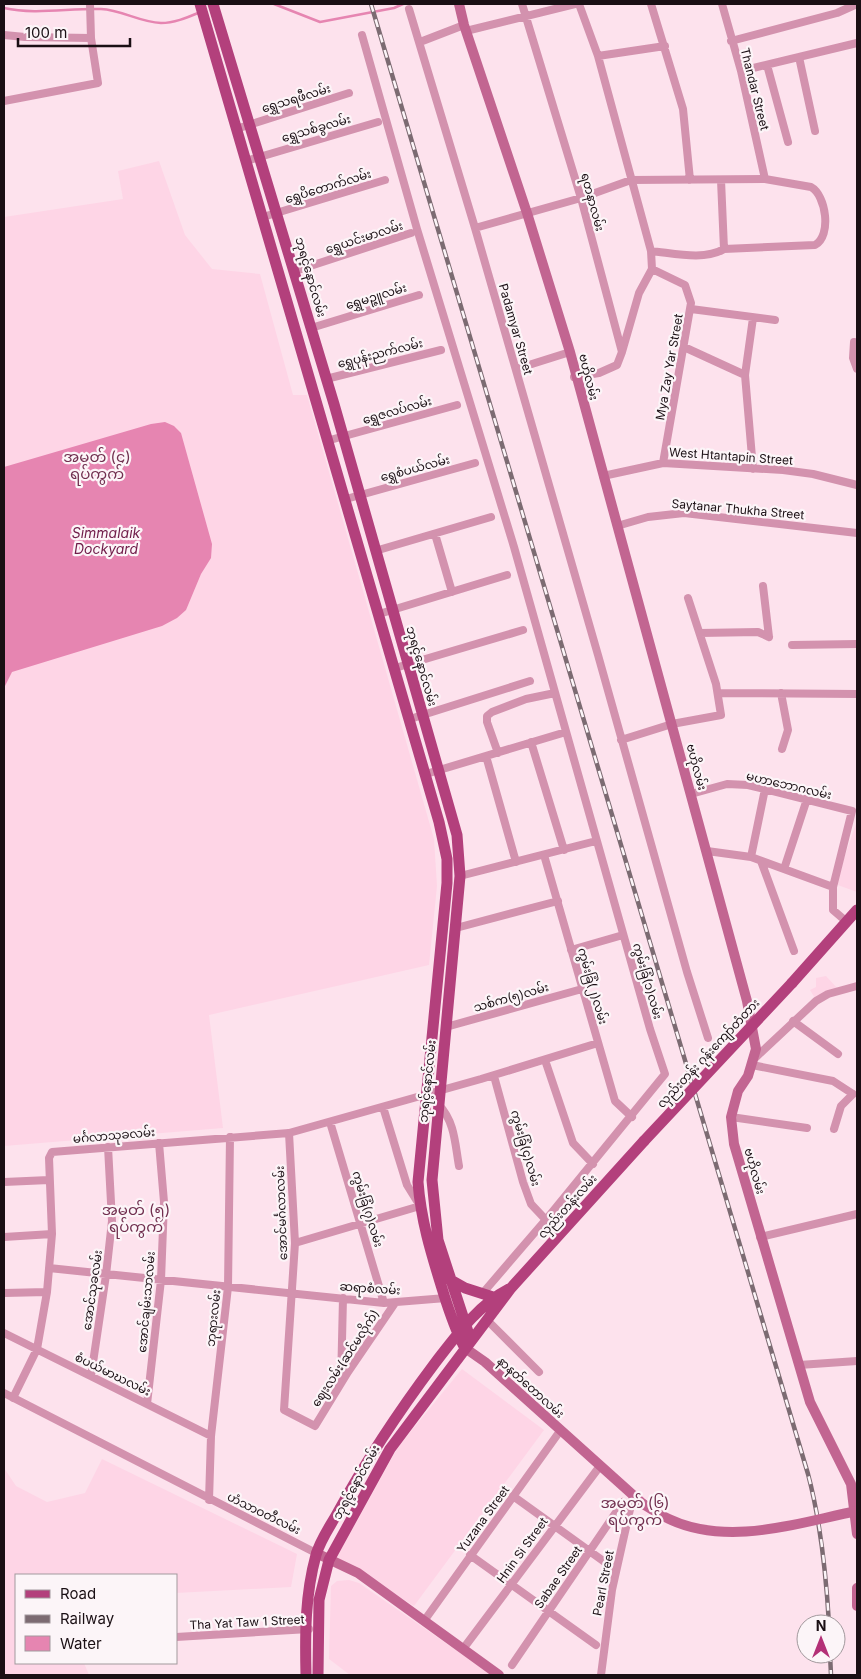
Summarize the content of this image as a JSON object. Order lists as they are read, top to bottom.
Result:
{
  "streets": {
    "main road": [
      "ဘုရင့်နောင်လမ်း",
      "ဗဟိုလမ်း",
      "လှည်းတန်း ဂုန်းကျော်တံတား",
      "လှည်းတန်းလမ်း",
      "နာနတ်တောလမ်း",
      "ဟံသာဝတီလမ်း"
    ],
    "street": [
      "Thandar Street",
      "ရွှေသရဖီလမ်း",
      "ရွှေသစ်ခွလမ်း",
      "ရွှေပိတောက်လမ်း",
      "ရတနာလမ်း",
      "ရွှေယင်းမာလမ်း",
      "ရွှေမဉ္ဇူလမ်း",
      "Padamyar Street",
      "ရွှေပုန်းညက်လမ်း",
      "Mya Zay Yar Street",
      "ရွှေဇလပ်လမ်း",
      "West Htantapin Street",
      "ရွှေစံပယ်လမ်း",
      "Saytanar Thukha Street",
      "မဟာဘောဂလမ်း",
      "ကွမ်းခြံ(၁)လမ်း",
      "ကွမ်းခြံ(၂)လမ်း",
      "သစ်က(၅)လမ်း",
      "မင်္ဂလာသုခလမ်း",
      "ကွမ်းခြံ(၄)လမ်း",
      "ကွမ်းခြံ(၇)လမ်း",
      "အောင်မင်္ဂလာလမ်း",
      "ဆရာစံလမ်း",
      "အောင်သုခလမ်း",
      "အောင်ချမ်းသာလမ်း",
      "ဘုရားလမ်း",
      "ဈေးလမ်း(ဆင်မလိုက်)",
      "စံပယ်မာဃလမ်း",
      "Yuzana Street",
      "Hnin Si Street",
      "Sabae Street",
      "Pearl Street",
      "Tha Yat Taw 1 Street"
    ]
  },
  "crossings": [
    ["ရွှေသရဖီလမ်း", "ဘုရင့်နောင်လမ်း"],
    ["ရွှေသစ်ခွလမ်း", "ဘုရင့်နောင်လမ်း"],
    ["ရွှေပိတောက်လမ်း", "ဘုရင့်နောင်လမ်း"],
    ["ရွှေယင်းမာလမ်း", "ဘုရင့်နောင်လမ်း"],
    ["ဘုရင့်နောင်လမ်း", "ရွှေမဉ္ဇူလမ်း"],
    ["ဘုရင့်နောင်လမ်း", "ရွှေပုန်းညက်လမ်း"],
    ["ဘုရင့်နောင်လမ်း", "ရွှေဇလပ်လမ်း"],
    ["ဘုရင့်နောင်လမ်း", "ရွှေစံပယ်လမ်း"],
    ["ဘုရင့်နောင်လမ်း", "သစ်က(၅)လမ်း"],
    ["ဘုရင့်နောင်လမ်း", "မင်္ဂလာသုခလမ်း"],
    ["ဘုရင့်နောင်လမ်း", "လှည်းတန်းလမ်း"],
    ["ဘုရင့်နောင်လမ်း", "ဆရာစံလမ်း"],
    ["ဘုရင့်နောင်လမ်း", "နာနတ်တောလမ်း"],
    ["ဘုရင့်နောင်လမ်း", "ဟံသာဝတီလမ်း"],
    ["ဘုရင့်နောင်လမ်း", "Tha Yat Taw 1 Street"],
    ["Mya Zay Yar Street", "West Htantapin Street"],
    ["ဗဟိုလမ်း", "West Htantapin Street"],
    ["ဗဟိုလမ်း", "Saytanar Thukha Street"],
    ["ဗဟိုလမ်း", "မဟာဘောဂလမ်း"],
    ["ကွမ်းခြံ(၁)လမ်း", "ကွမ်းခြံ(၂)လမ်း"],
    ["ကွမ်းခြံ(၂)လမ်း", "သစ်က(၅)လမ်း"],
    ["ကွမ်းခြံ(၂)လမ်း", "မင်္ဂလာသုခလမ်း"],
    ["လှည်းတန်း ဂုန်းကျော်တံတား", "လှည်းတန်းလမ်း"],
    ["မင်္ဂလာသုခလမ်း", "ကွမ်းခြံ(၄)လမ်း"],
    ["မင်္ဂလာသုခလမ်း", "ကွမ်းခြံ(၇)လမ်း"],
    ["မင်္ဂလာသုခလမ်း", "အောင်မင်္ဂလာလမ်း"],
    ["မင်္ဂလာသုခလမ်း", "ဆရာစံလမ်း"],
    ["မင်္ဂလာသုခလမ်း", "အောင်သုခလမ်း"],
    ["မင်္ဂလာသုခလမ်း", "အောင်ချမ်းသာလမ်း"],
    ["မင်္ဂလာသုခလမ်း", "ဘုရားလမ်း"],
    ["မင်္ဂလာသုခလမ်း", "စံပယ်မာဃလမ်း"],
    ["မင်္ဂလာသုခလမ်း", "ဟံသာဝတီလမ်း"],
    ["လှည်းတန်းလမ်း", "နာနတ်တောလမ်း"],
    ["လှည်းတန်းလမ်း", "ဟံသာဝတီလမ်း"],
    ["လှည်းတန်းလမ်း", "Tha Yat Taw 1 Street"],
    ["ကွမ်းခြံ(၇)လမ်း", "ဆရာစံလမ်း"],
    ["အောင်မင်္ဂလာလမ်း", "ဆရာစံလမ်း"],
    ["အောင်မင်္ဂလာလမ်း", "ဈေးလမ်း(ဆင်မလိုက်)"],
    ["ဆရာစံလမ်း", "အောင်သုခလမ်း"],
    ["ဆရာစံလမ်း", "အောင်ချမ်းသာလမ်း"],
    ["ဆရာစံလမ်း", "ဘုရားလမ်း"],
    ["ဆရာစံလမ်း", "ဈေးလမ်း(ဆင်မလိုက်)"],
    ["အောင်သုခလမ်း", "စံပယ်မာဃလမ်း"],
    ["အောင်ချမ်းသာလမ်း", "စံပယ်မာဃလမ်း"],
    ["ဘုရားလမ်း", "စံပယ်မာဃလမ်း"],
    ["ဘုရားလမ်း", "ဟံသာဝတီလမ်း"],
    ["နာနတ်တောလမ်း", "Yuzana Street"],
    ["နာနတ်တောလမ်း", "Hnin Si Street"],
    ["နာနတ်တောလမ်း", "Pearl Street"],
    ["ဟံသာဝတီလမ်း", "Yuzana Street"],
    ["ဟံသာဝတီလမ်း", "Hnin Si Street"]
  ],
  "districts": ["အမှတ် (၄) ရပ်ကွက်", "အမှတ် (၅) ရပ်ကွက်", "အမှတ် (၆) ရပ်ကွက်"],
  "water": ["Simmalaik Dockyard"],
  "legend": ["Road", "Railway", "Water"],
  "scale_bar": "100 m",
  "north": "top"
}
